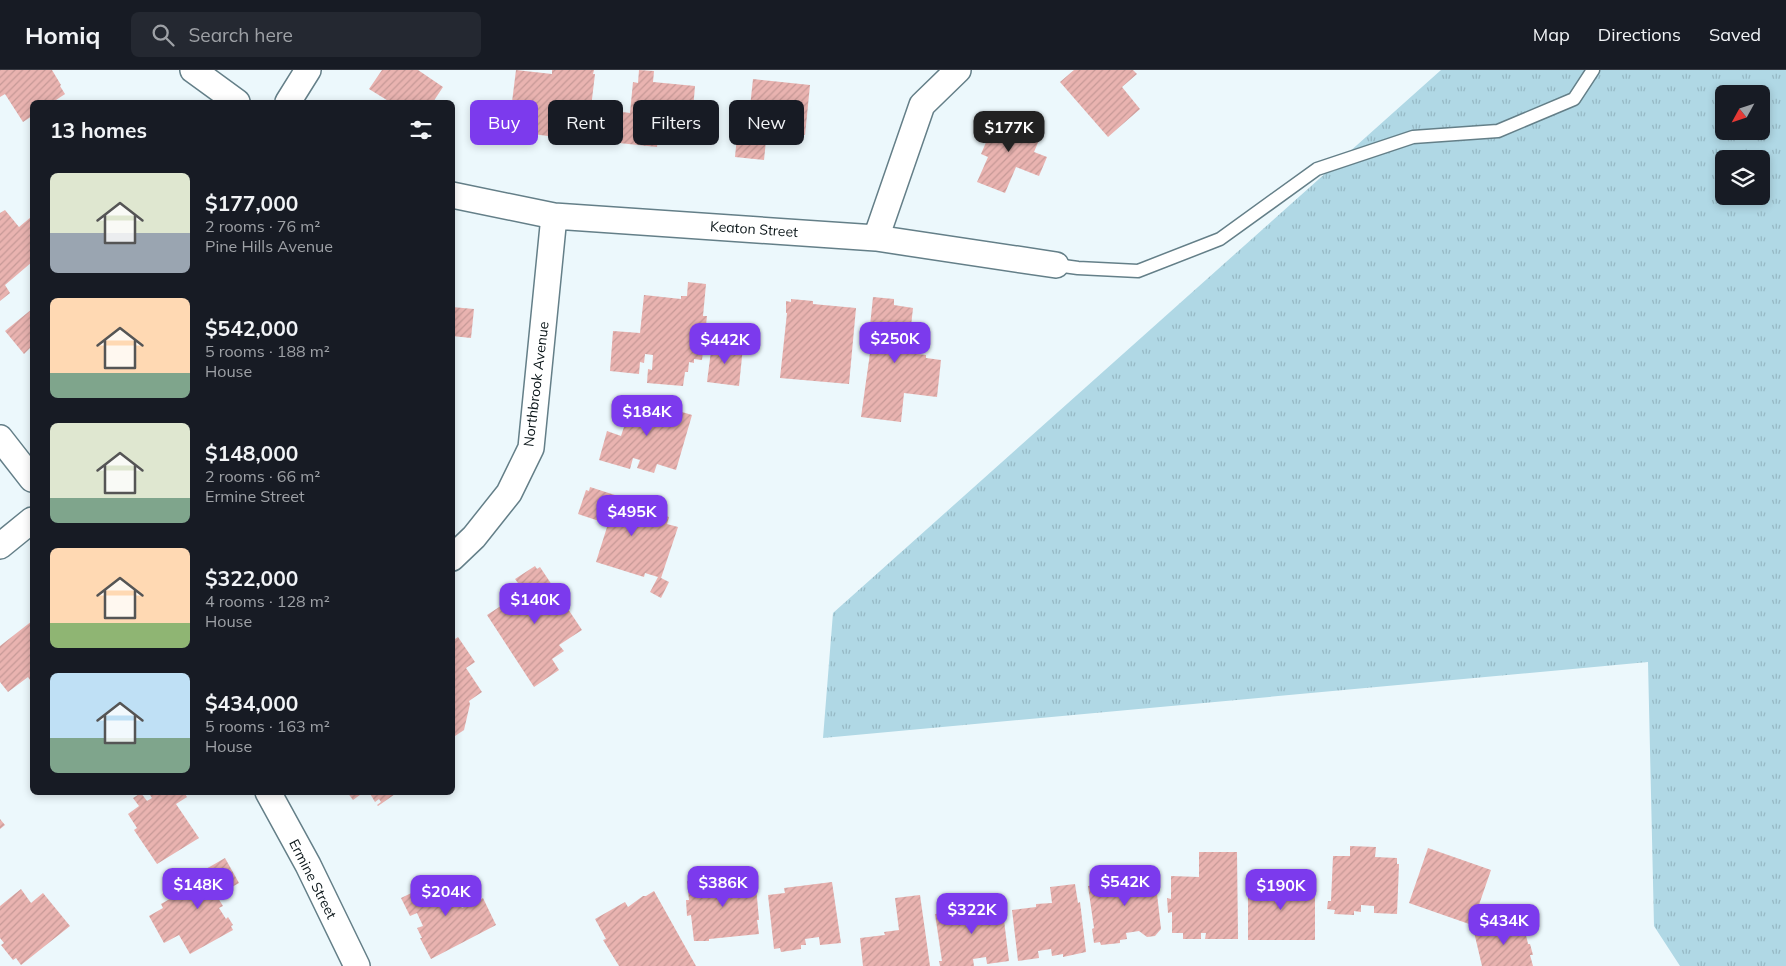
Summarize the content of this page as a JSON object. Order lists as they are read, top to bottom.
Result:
{
  "streets": {
    "street": ["Keaton Street", "Northbrook Avenue", "Ermine Street"]
  },
  "crossings": [
    ["Keaton Street", "Northbrook Avenue"]
  ],
  "north": "bottom left",
  "page": {
    "header": "Homiq",
    "search": "Search here",
    "nav": ["Map", "Directions", "Saved"],
    "chip": [
      "Buy",
      "Rent",
      "Filters",
      "New"
    ],
    "heading": "13 homes",
    "price": [
      "$177K",
      "$250K",
      "$442K",
      "$184K",
      "$495K",
      "$140K",
      "$542K",
      "$386K",
      "$148K",
      "$190K",
      "$204K",
      "$322K",
      "$434K"
    ],
    "list": [
      {
        "name": "$177,000",
        "note": "2 rooms · 76 m² · Pine Hills Avenue"
      },
      {
        "name": "$542,000",
        "note": "5 rooms · 188 m² · House"
      },
      {
        "name": "$148,000",
        "note": "2 rooms · 66 m² · Ermine Street"
      },
      {
        "name": "$322,000",
        "note": "4 rooms · 128 m² · House"
      },
      {
        "name": "$434,000",
        "note": "5 rooms · 163 m² · House"
      }
    ]
  }
}
